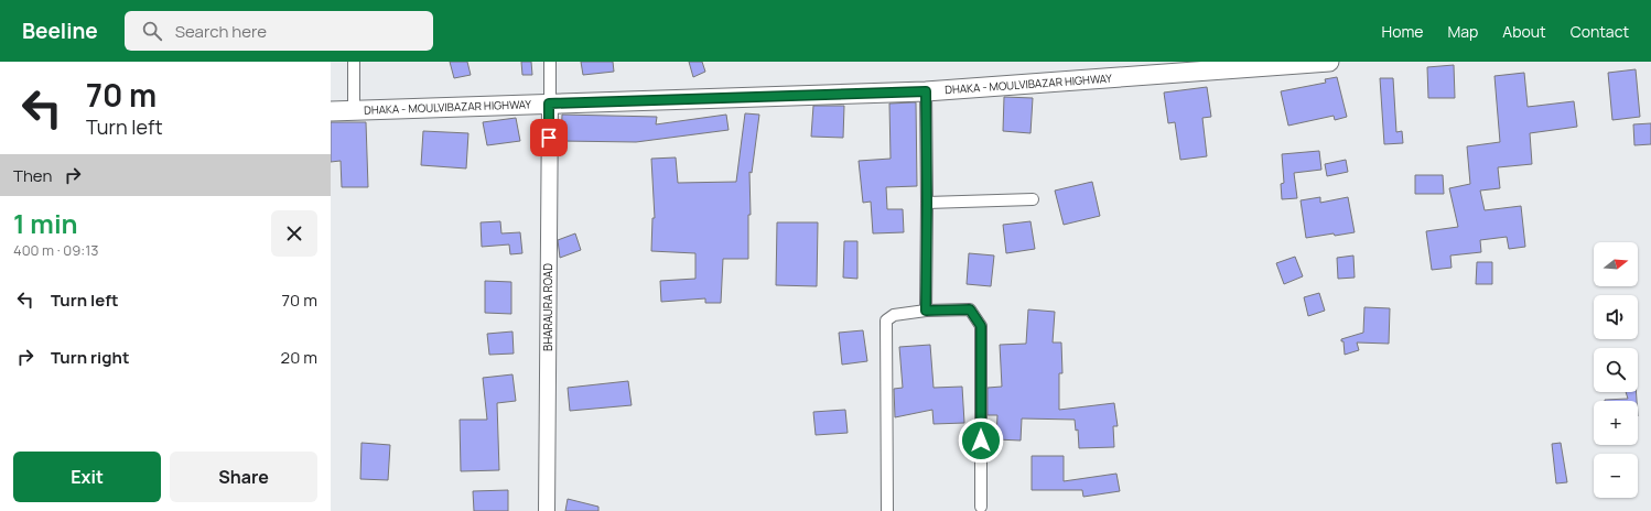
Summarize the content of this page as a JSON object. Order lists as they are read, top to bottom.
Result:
{
  "streets": {
    "highway": ["DHAKA - MOULVIBAZAR HIGHWAY"],
    "main road": ["BHARAURA ROAD"]
  },
  "crossings": [
    ["DHAKA - MOULVIBAZAR HIGHWAY", "BHARAURA ROAD"]
  ],
  "north": "right",
  "page": {
    "header": "Beeline",
    "search": "Search here",
    "nav": [
      "Home",
      "Map",
      "About",
      "Contact"
    ],
    "turn": ["70 m", "Turn left"],
    "then": "Then",
    "heading": ["1 min", "400 m · 09:13"],
    "map_buttons": ["+", "−"],
    "list": [
      {
        "name": "Turn left",
        "value": "70 m"
      },
      {
        "name": "Turn right",
        "value": "20 m"
      }
    ],
    "buttons": ["Exit", "Share"]
  }
}
